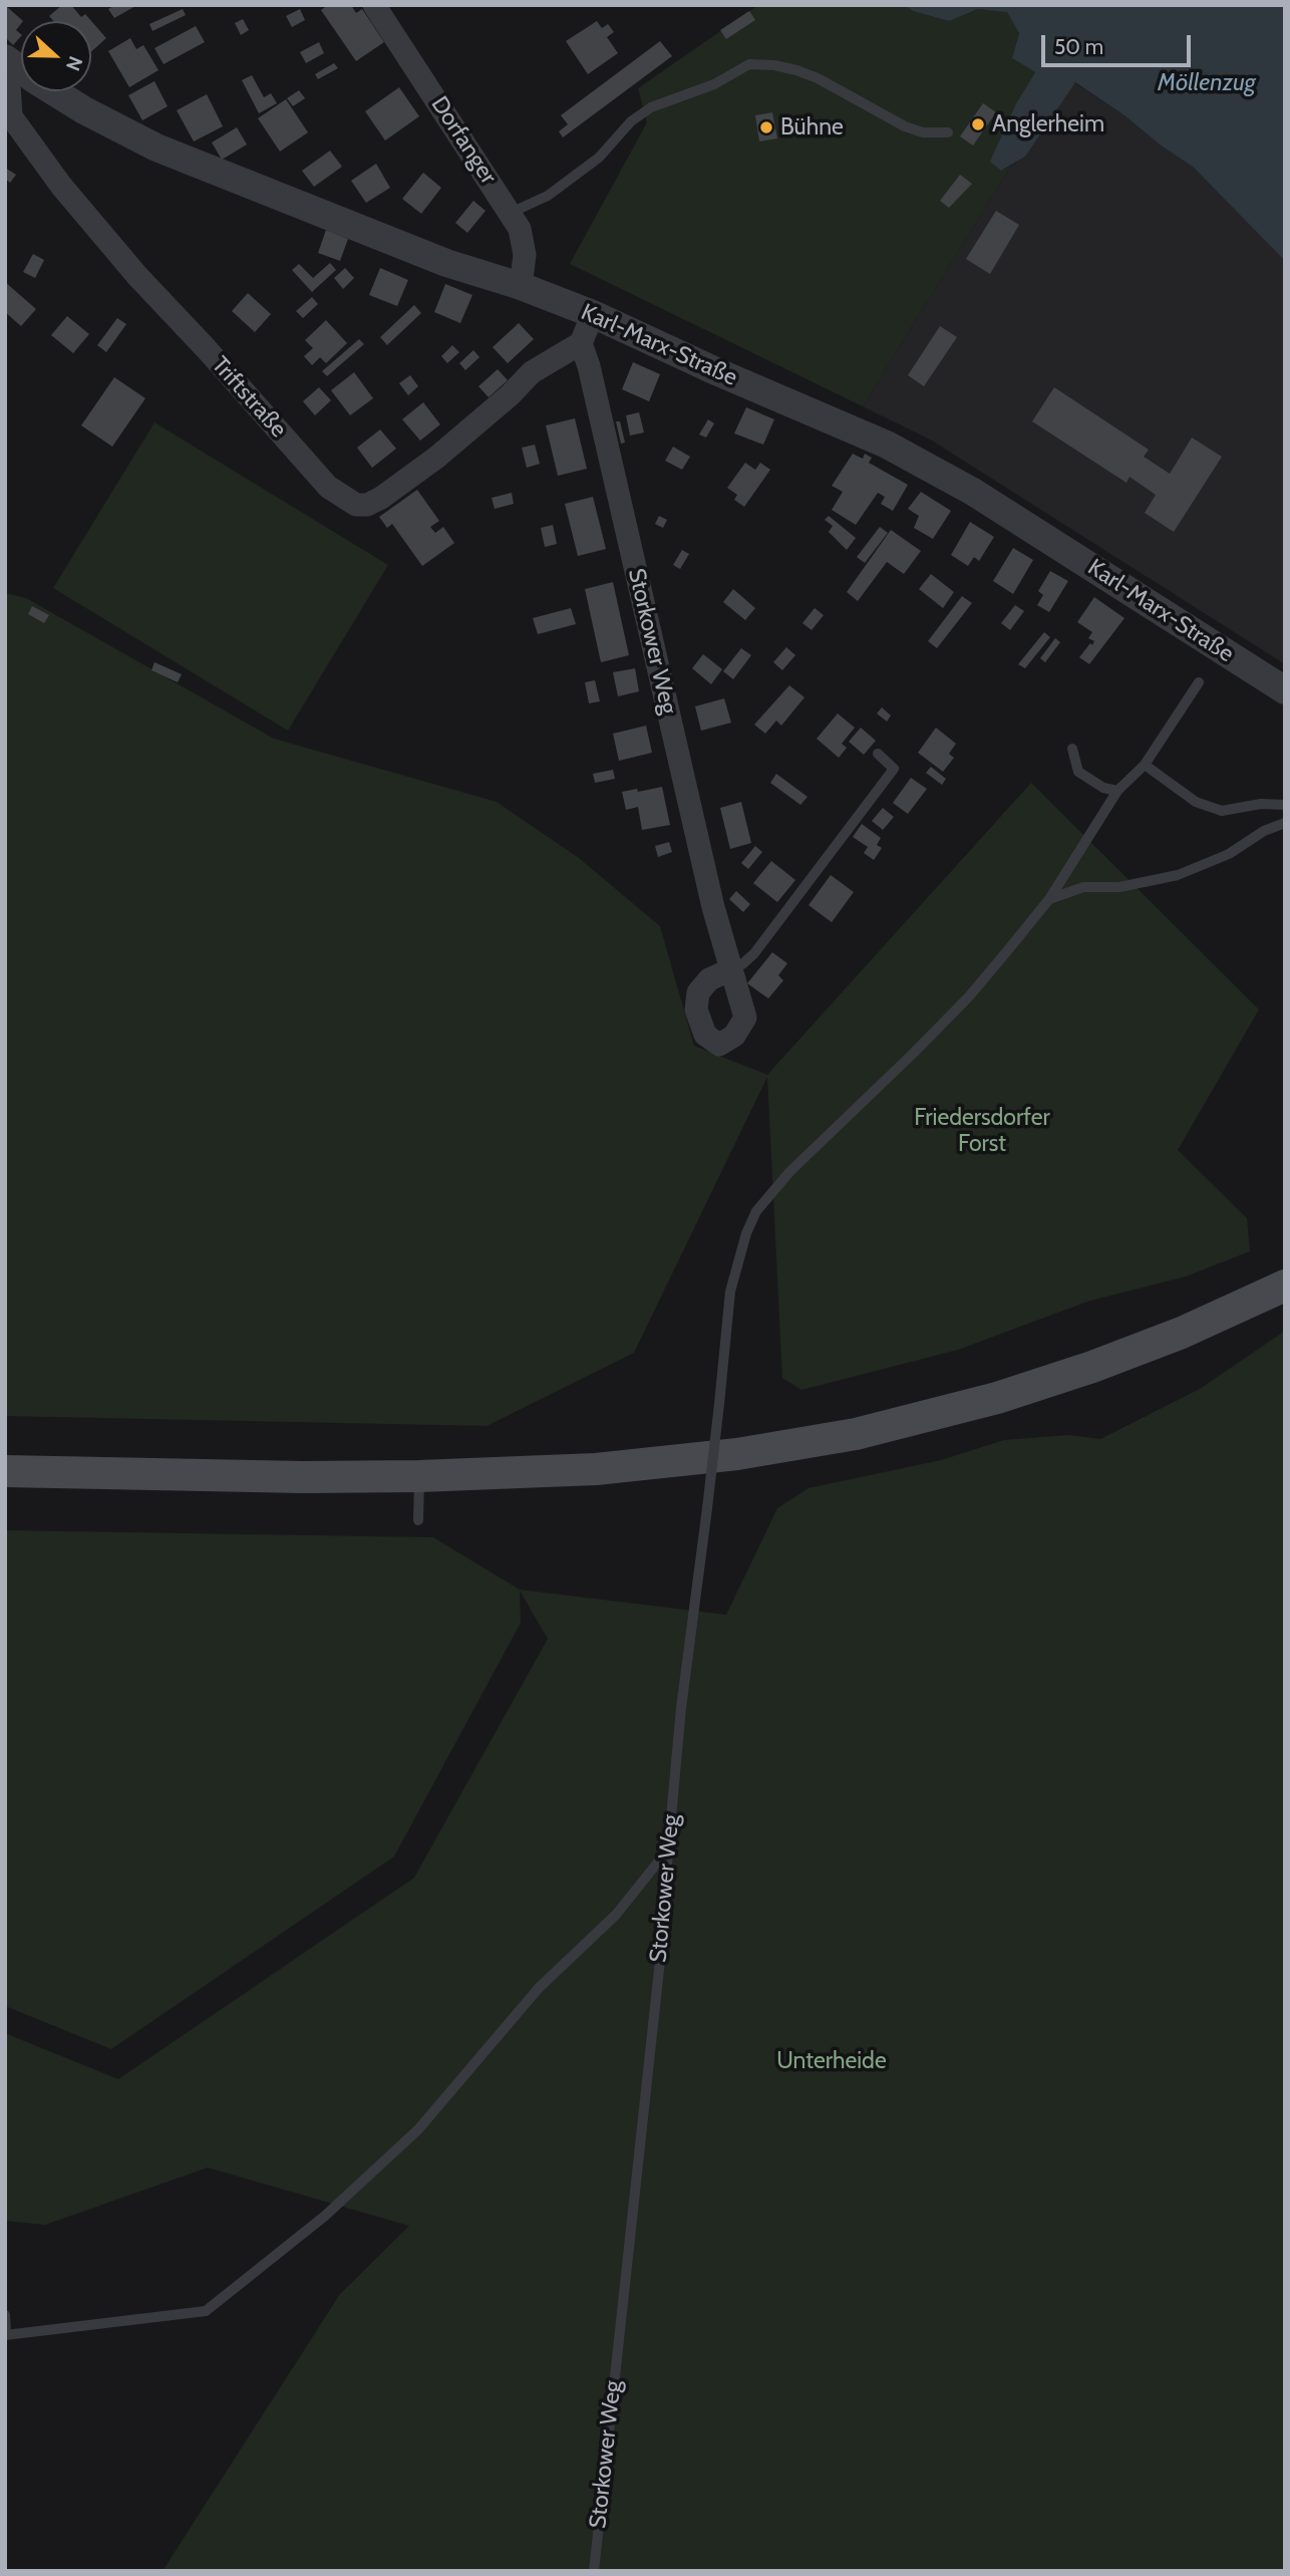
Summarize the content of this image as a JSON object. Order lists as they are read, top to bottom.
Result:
{
  "streets": {
    "street": [
      "Dorfanger",
      "Karl-Marx-Straße",
      "Triftstraße",
      "Storkower Weg"
    ]
  },
  "crossings": [
    ["Dorfanger", "Karl-Marx-Straße"],
    ["Karl-Marx-Straße", "Triftstraße"],
    ["Triftstraße", "Storkower Weg"]
  ],
  "water": ["Möllenzug"],
  "parks": ["Friedersdorfer Forst", "Unterheide"],
  "places": ["Anglerheim", "Bühne"],
  "scale_bar": "50 m",
  "north": "right"
}
